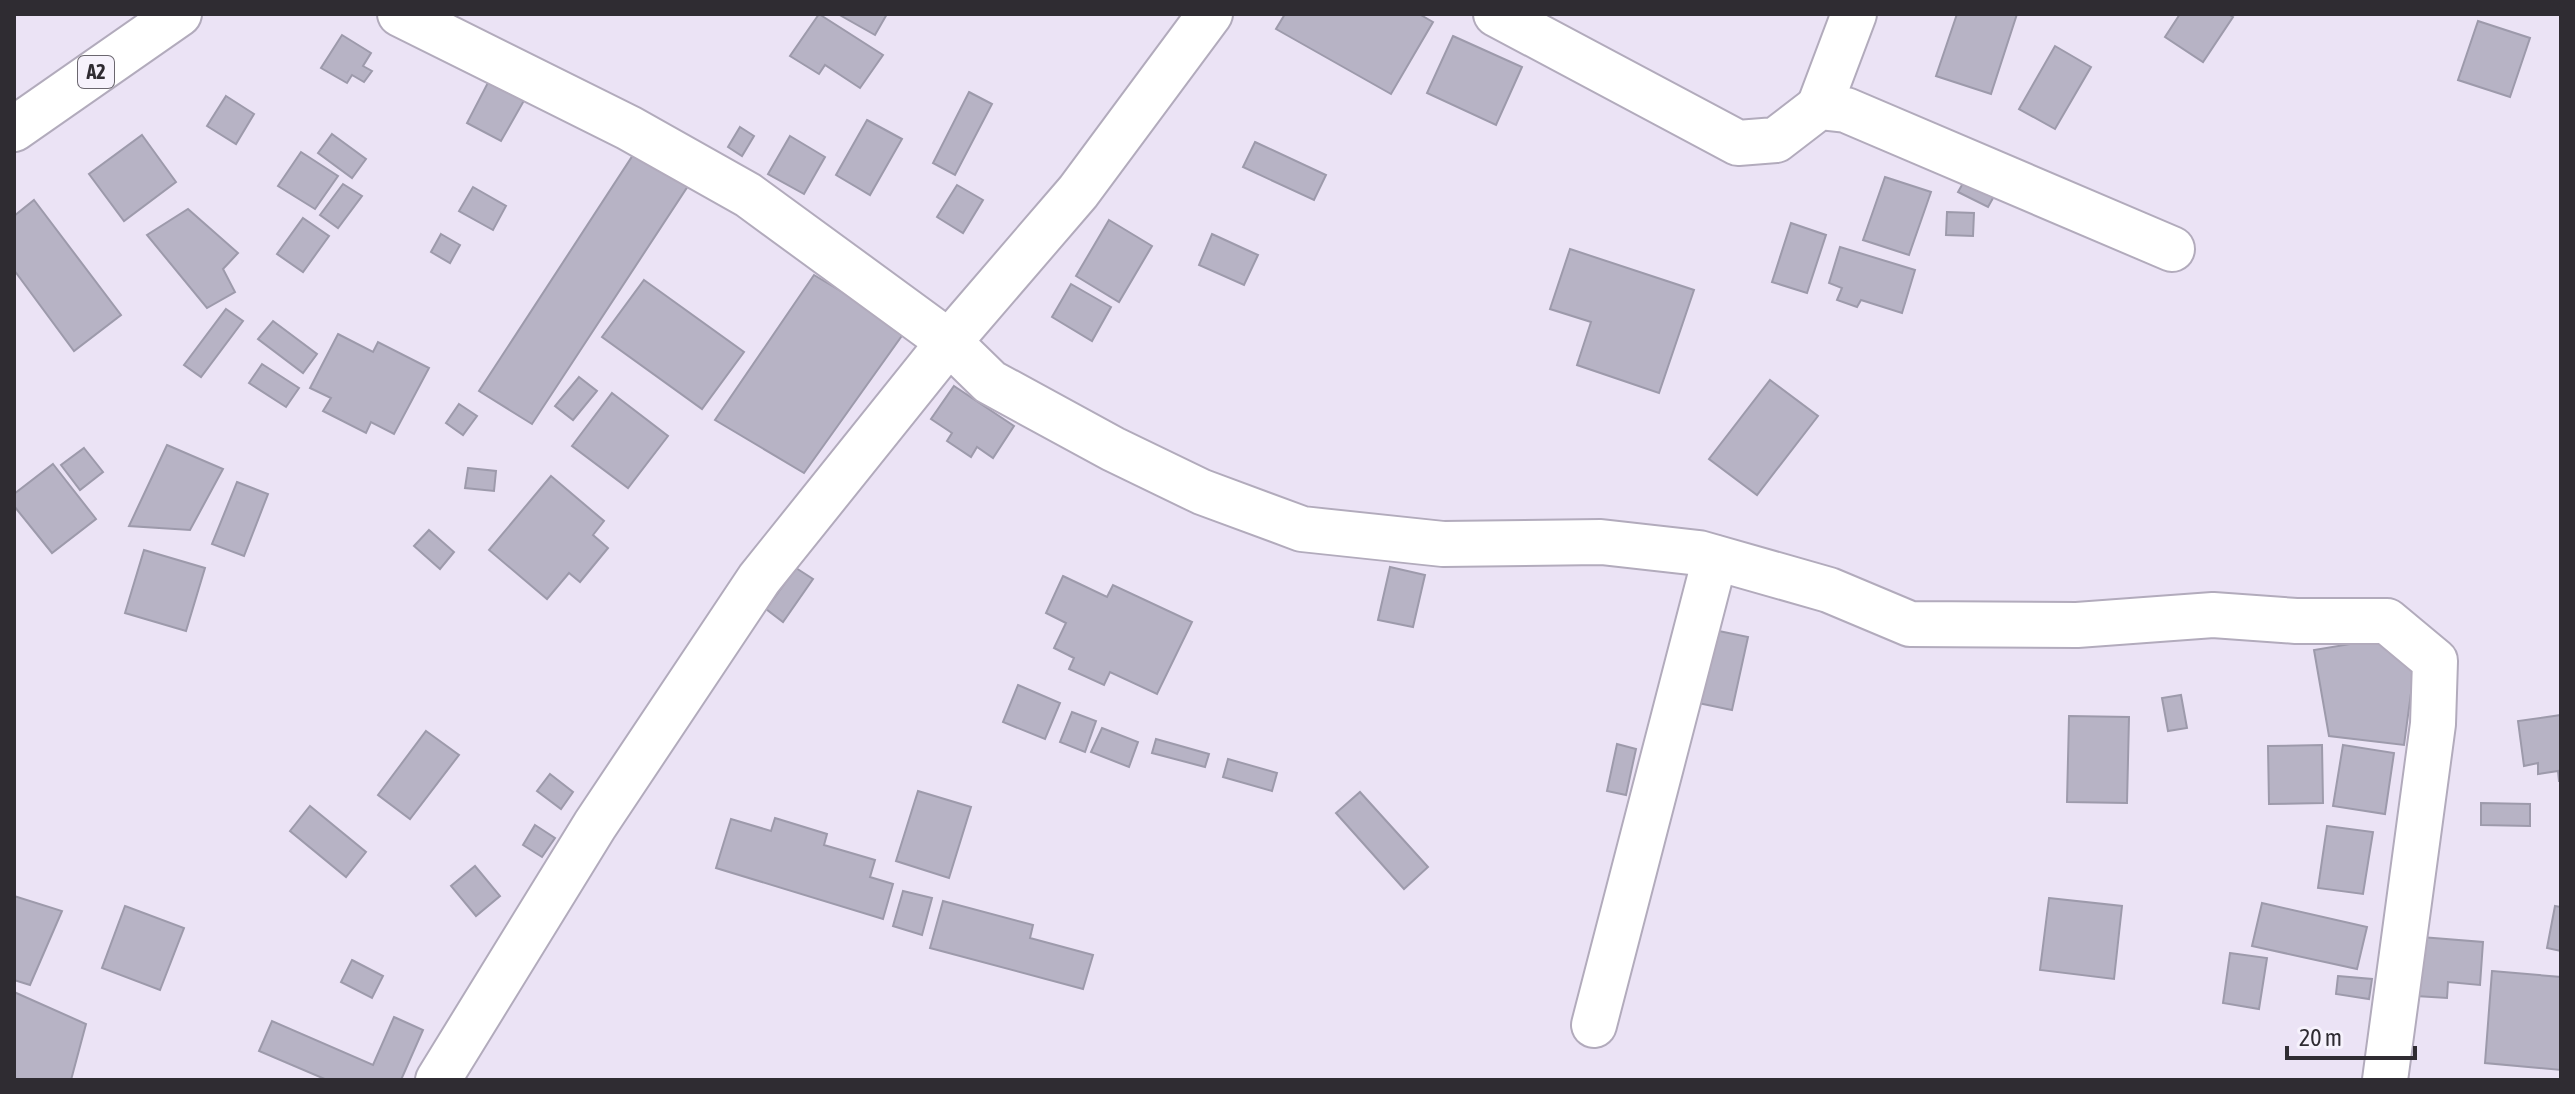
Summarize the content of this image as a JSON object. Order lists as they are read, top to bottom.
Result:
{
  "streets": {
    "street": ["A2"]
  },
  "scale_bar": "20 m"
}
